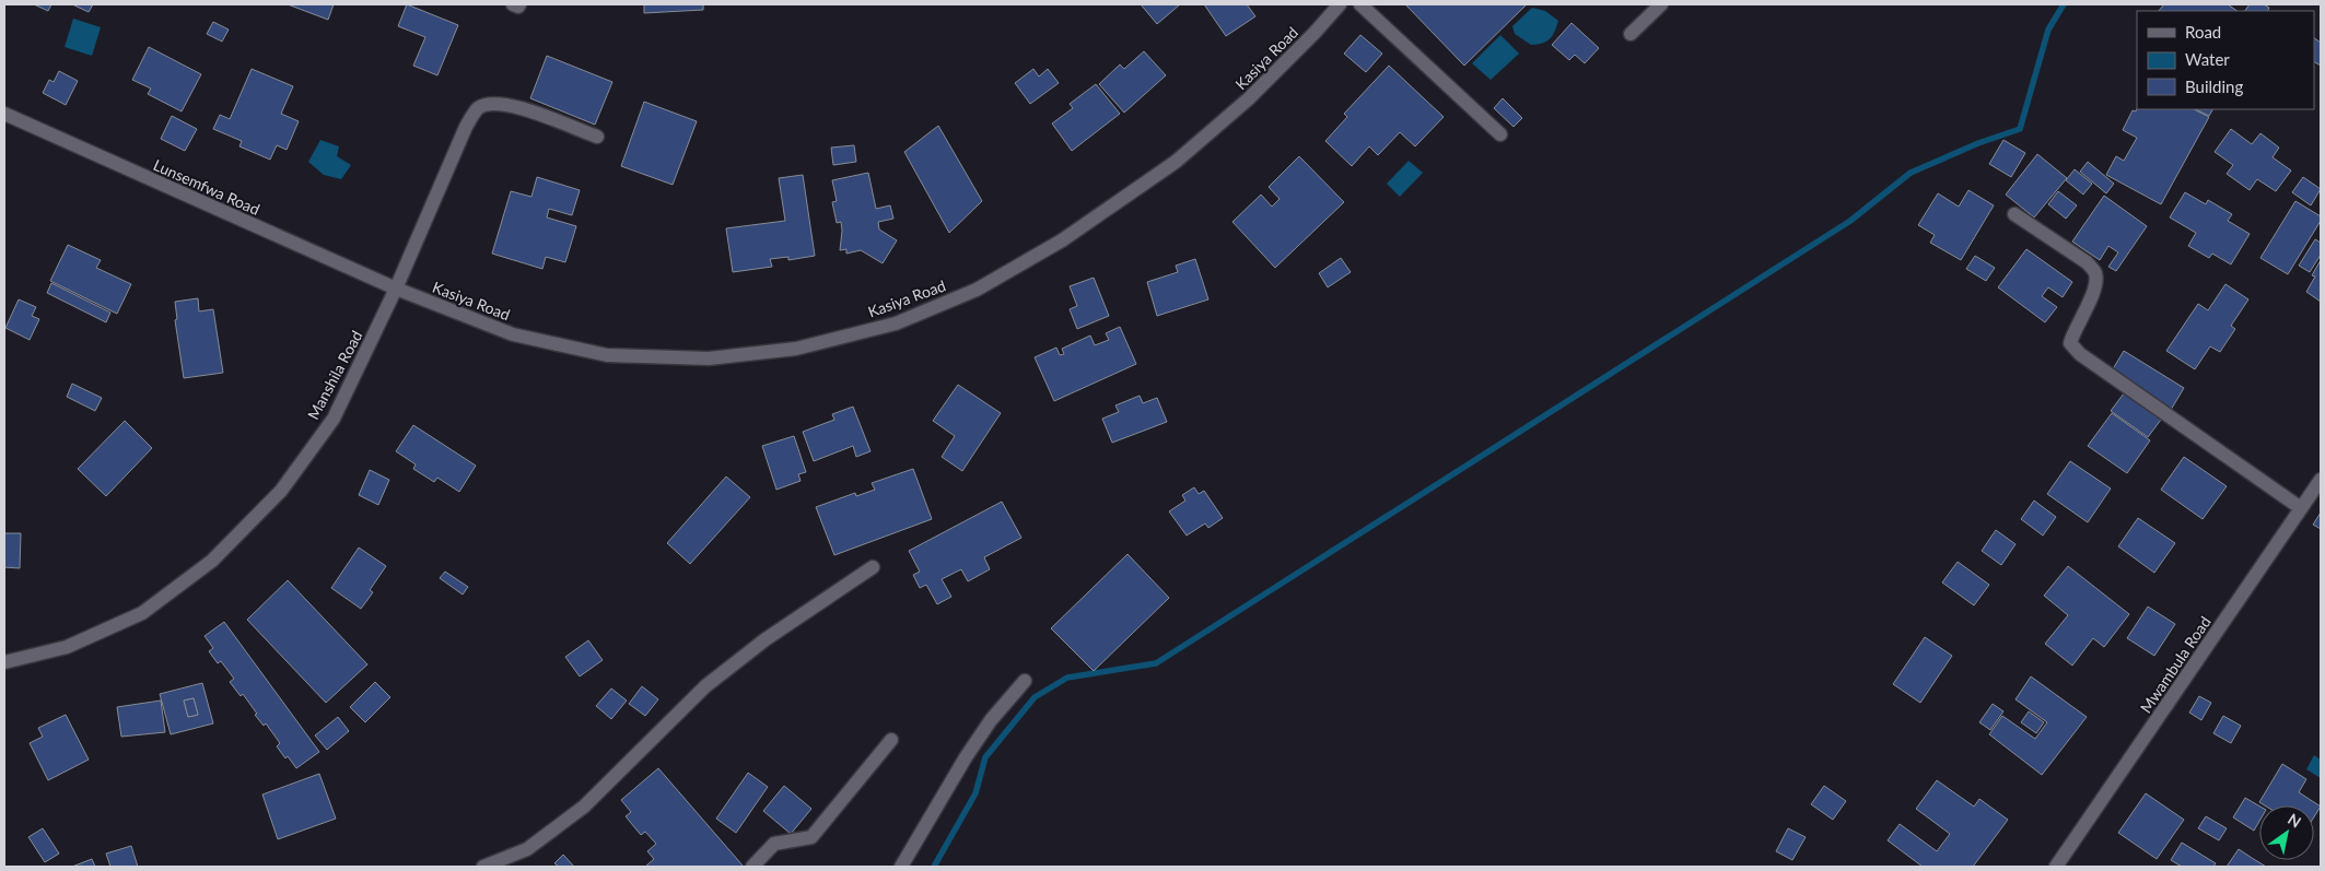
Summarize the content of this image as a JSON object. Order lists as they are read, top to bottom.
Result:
{
  "streets": {
    "street": [
      "Kasiya Road",
      "Lunsemfwa Road",
      "Manshila Road",
      "Mwambula Road"
    ]
  },
  "crossings": [
    ["Kasiya Road", "Lunsemfwa Road"],
    ["Kasiya Road", "Manshila Road"],
    ["Lunsemfwa Road", "Manshila Road"]
  ],
  "legend": ["Road", "Water", "Building"],
  "north": "top right"
}
